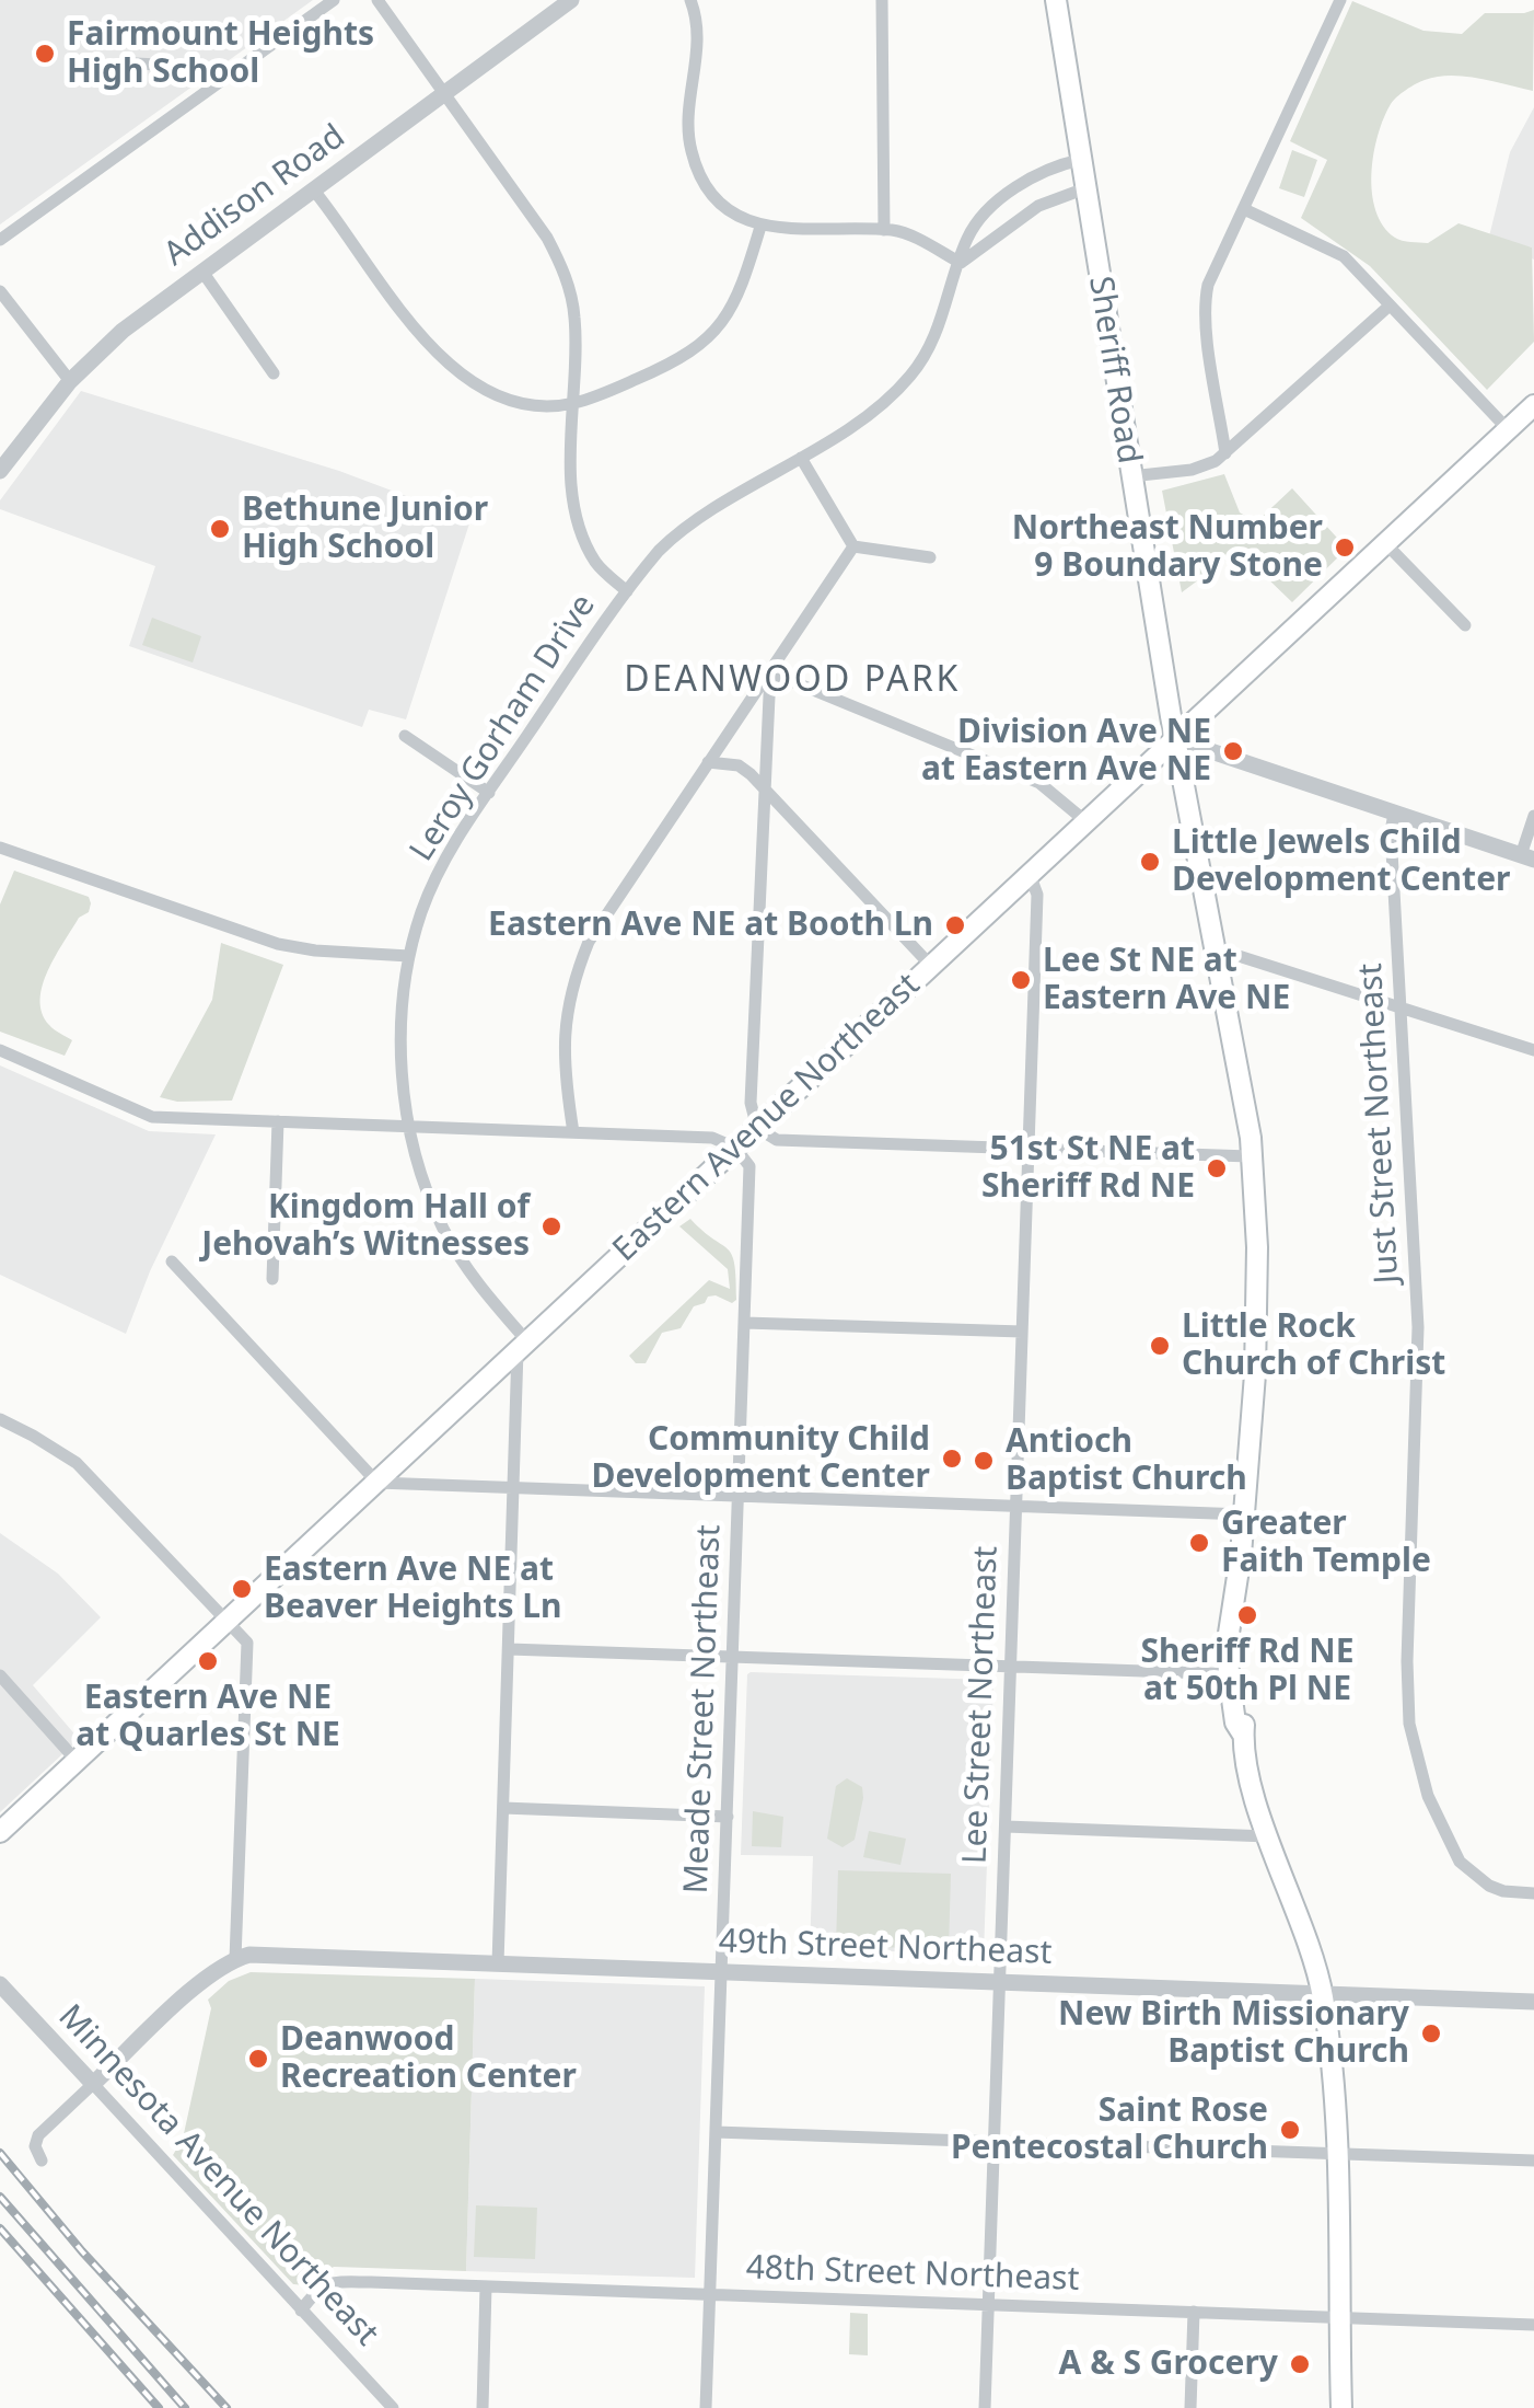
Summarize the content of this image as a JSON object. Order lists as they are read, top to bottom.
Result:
{
  "streets": {
    "main road": ["Sheriff Road", "Eastern Avenue Northeast"],
    "street": [
      "Addison Road",
      "Leroy Gorham Drive",
      "Just Street Northeast",
      "Lee Street Northeast",
      "Meade Street Northeast",
      "49th Street Northeast",
      "Minnesota Avenue Northeast",
      "48th Street Northeast"
    ]
  },
  "crossings": [
    ["Sheriff Road", "Leroy Gorham Drive"],
    ["Sheriff Road", "Eastern Avenue Northeast"],
    ["Sheriff Road", "49th Street Northeast"],
    ["Sheriff Road", "48th Street Northeast"],
    ["Leroy Gorham Drive", "Eastern Avenue Northeast"],
    ["Eastern Avenue Northeast", "Lee Street Northeast"],
    ["Eastern Avenue Northeast", "Meade Street Northeast"],
    ["Lee Street Northeast", "49th Street Northeast"],
    ["Lee Street Northeast", "48th Street Northeast"],
    ["Meade Street Northeast", "49th Street Northeast"],
    ["Meade Street Northeast", "48th Street Northeast"],
    ["Minnesota Avenue Northeast", "48th Street Northeast"]
  ],
  "districts": ["DEANWOOD PARK"],
  "places": [
    "Fairmount Heights High School",
    "Bethune Junior High School",
    "Northeast Number 9 Boundary Stone",
    "Division Ave NE at Eastern Ave NE",
    "Little Jewels Child Development Center",
    "Eastern Ave NE at Booth Ln",
    "Lee St NE at Eastern Ave NE",
    "51st St NE at Sheriff Rd NE",
    "Kingdom Hall of Jehovah’s Witnesses",
    "Little Rock Church of Christ",
    "Community Child Development Center",
    "Antioch Baptist Church",
    "Greater Faith Temple",
    "Eastern Ave NE at Beaver Heights Ln",
    "Sheriff Rd NE at 50th Pl NE",
    "Eastern Ave NE at Quarles St NE",
    "New Birth Missionary Baptist Church",
    "Deanwood Recreation Center",
    "Saint Rose Pentecostal Church",
    "A & S Grocery"
  ]
}
